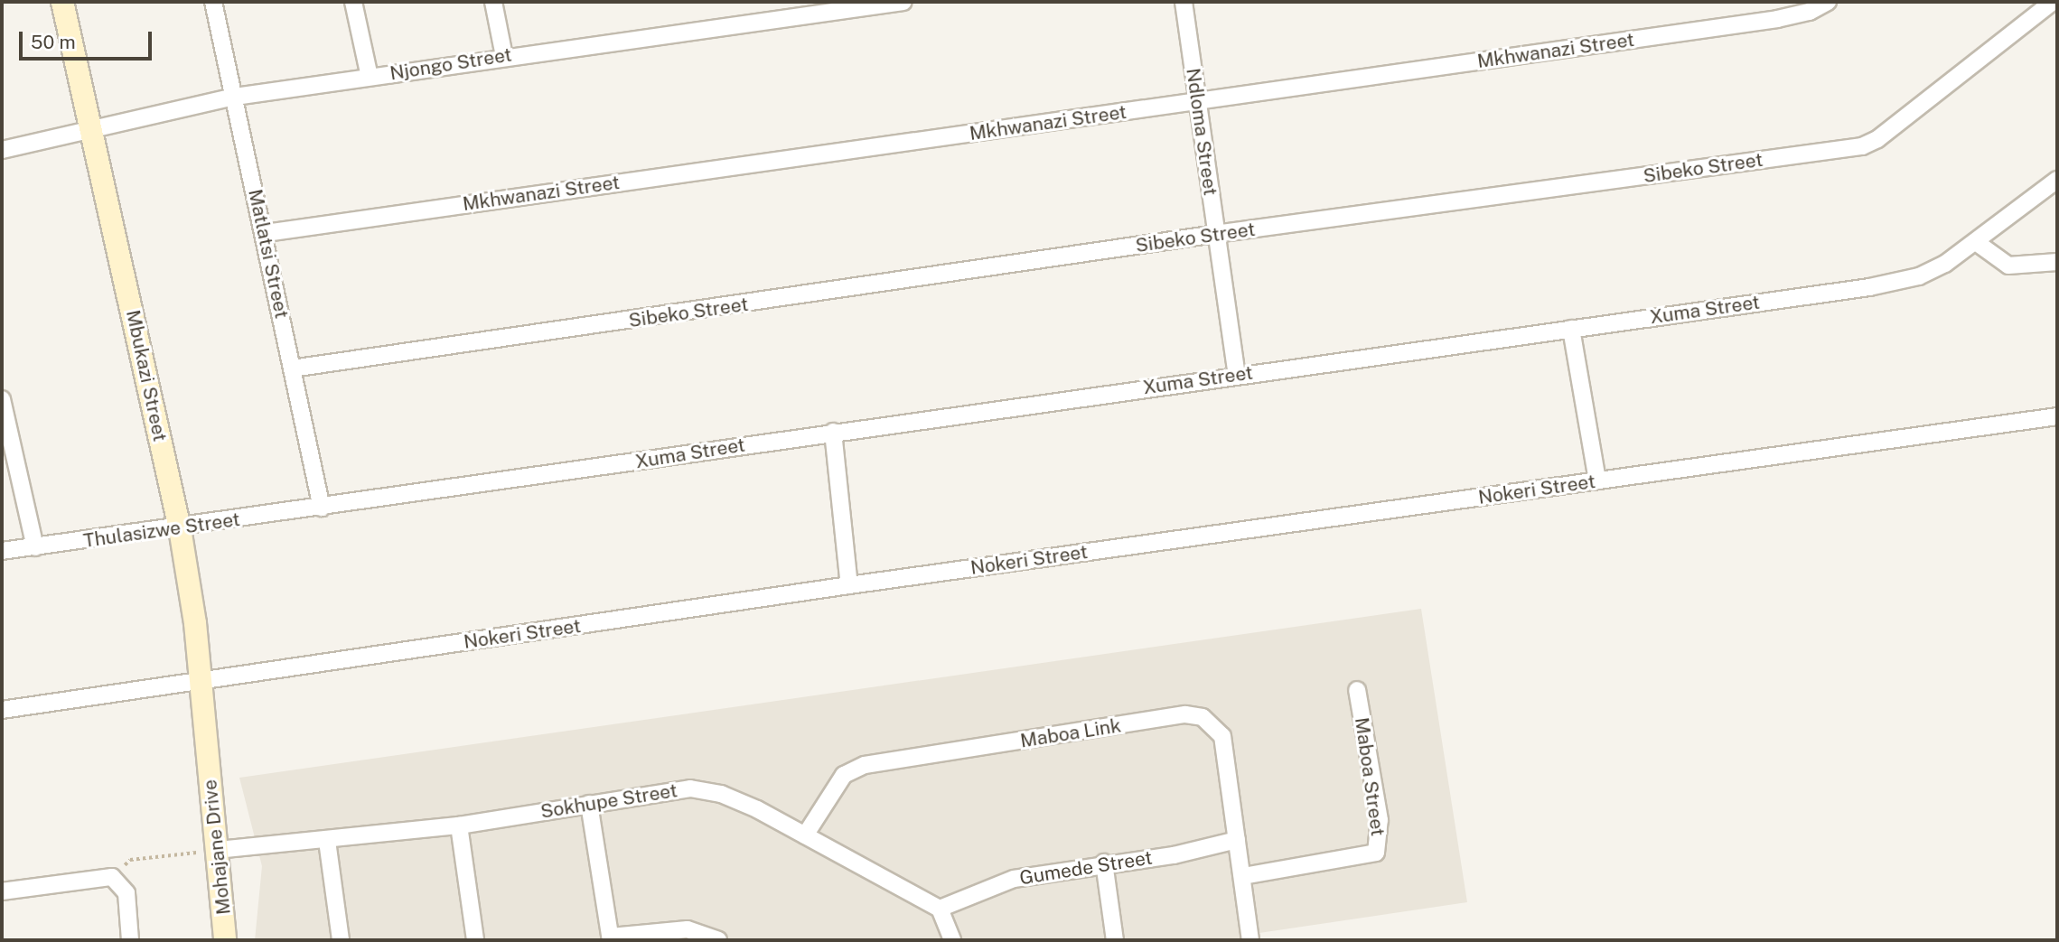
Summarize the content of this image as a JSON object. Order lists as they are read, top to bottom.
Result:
{
  "streets": {
    "street": [
      "Mkhwanazi Street",
      "Njongo Street",
      "Ndloma Street",
      "Sibeko Street",
      "Matlatsi Street",
      "Xuma Street",
      "Mbukazi Street",
      "Nokeri Street",
      "Thulasizwe Street",
      "Maboa Link",
      "Maboa Street",
      "Sokhupe Street",
      "Mohajane Drive",
      "Gumede Street"
    ]
  },
  "crossings": [
    ["Mkhwanazi Street", "Ndloma Street"],
    ["Mkhwanazi Street", "Matlatsi Street"],
    ["Njongo Street", "Matlatsi Street"],
    ["Njongo Street", "Mbukazi Street"],
    ["Ndloma Street", "Sibeko Street"],
    ["Ndloma Street", "Xuma Street"],
    ["Sibeko Street", "Matlatsi Street"],
    ["Matlatsi Street", "Xuma Street"],
    ["Matlatsi Street", "Thulasizwe Street"],
    ["Xuma Street", "Thulasizwe Street"],
    ["Mbukazi Street", "Nokeri Street"],
    ["Mbukazi Street", "Thulasizwe Street"],
    ["Mbukazi Street", "Mohajane Drive"],
    ["Maboa Link", "Maboa Street"],
    ["Maboa Link", "Sokhupe Street"],
    ["Maboa Link", "Gumede Street"],
    ["Sokhupe Street", "Mohajane Drive"],
    ["Sokhupe Street", "Gumede Street"]
  ],
  "scale_bar": "50 m"
}
